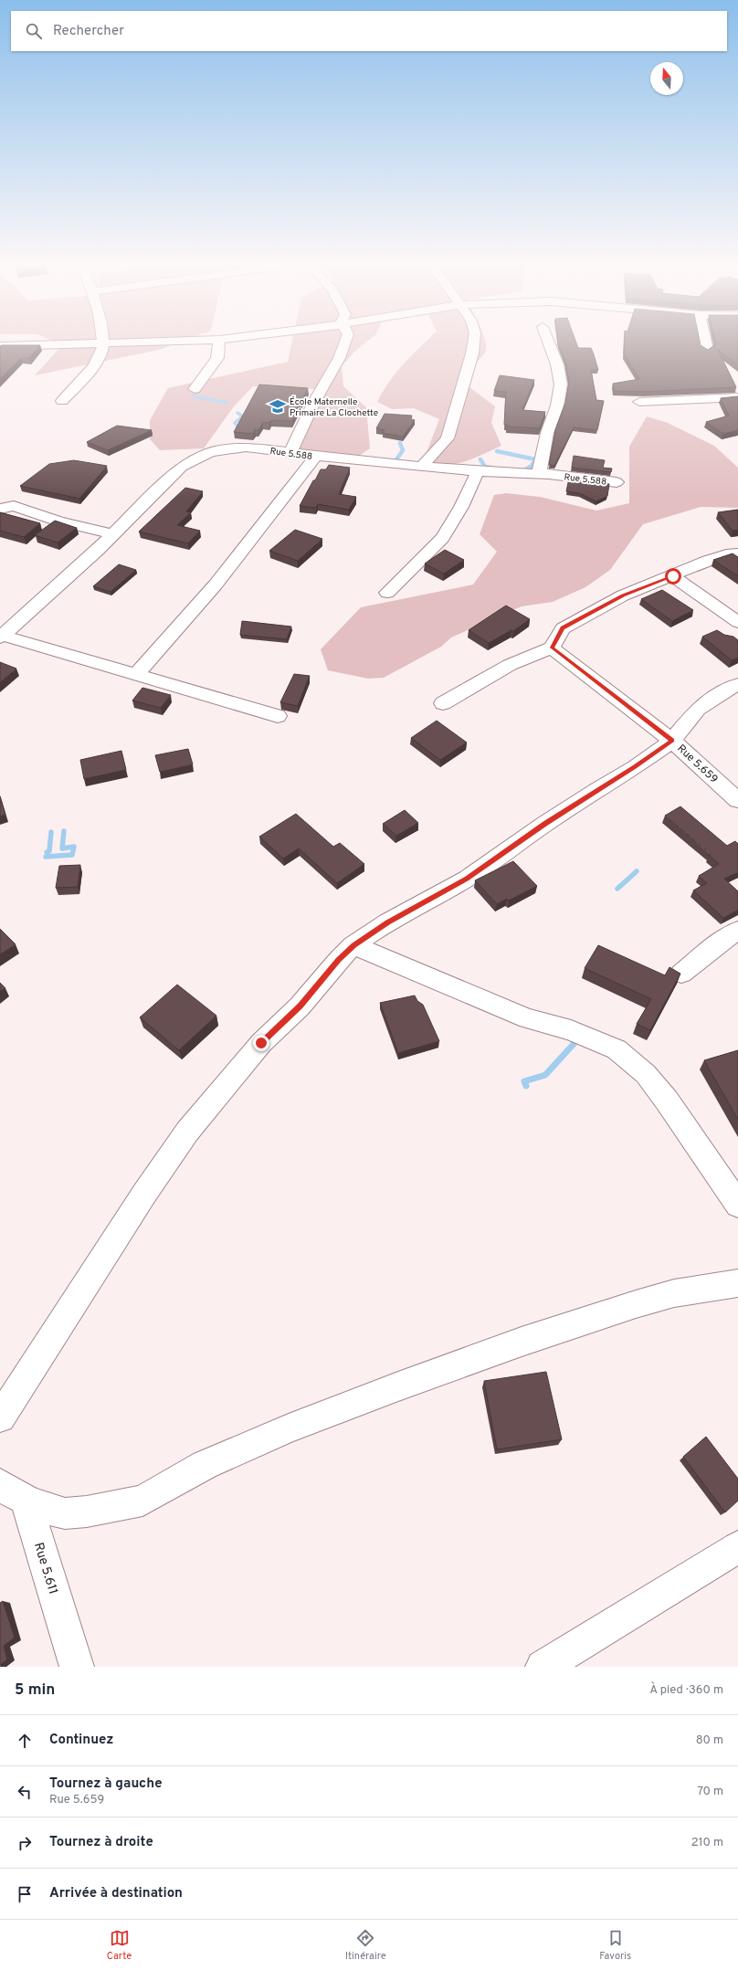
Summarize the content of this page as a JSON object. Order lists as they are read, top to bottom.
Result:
{
  "streets": {
    "street": ["Rue 5.588", "Rue 5.659", "Rue 5.611"]
  },
  "places": {
    "school or university": ["École Maternelle Primaire La Clochette"]
  },
  "north": "top",
  "page": {
    "search": "Rechercher",
    "heading": ["5 min", "À pied · 360 m"],
    "list": [
      ["Continuez", "80 m"],
      ["Tournez à gauche", "Rue 5.659", "70 m"],
      ["Tournez à droite", "210 m"],
      "Arrivée à destination"
    ],
    "nav": ["Carte", "Itinéraire", "Favoris"]
  }
}
